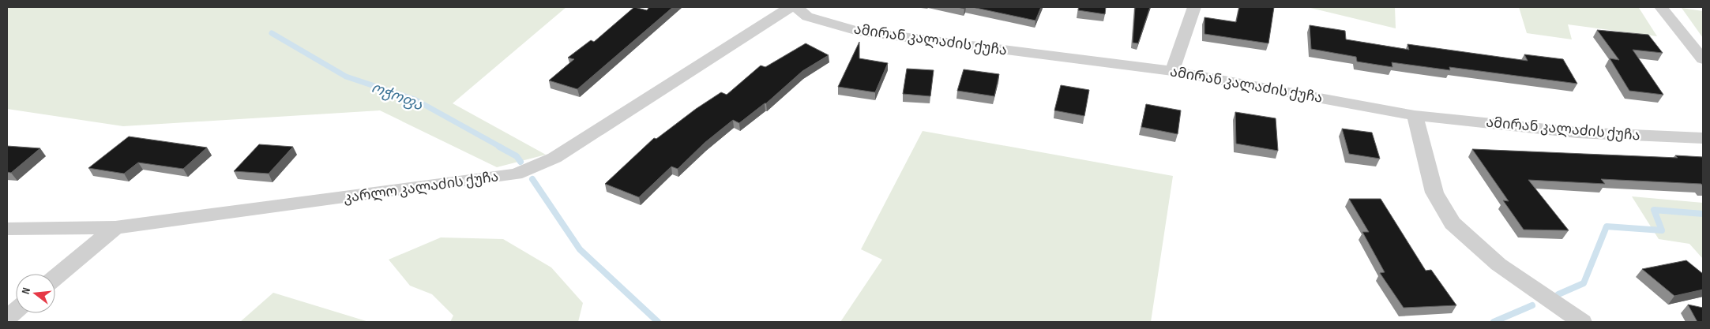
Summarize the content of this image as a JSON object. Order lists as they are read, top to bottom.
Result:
{
  "streets": {
    "street": ["ამირან კალაძის ქუჩა", "კარლო კალაძის ქუჩა"]
  },
  "water": ["ოჭოფა"],
  "north": "left"
}
